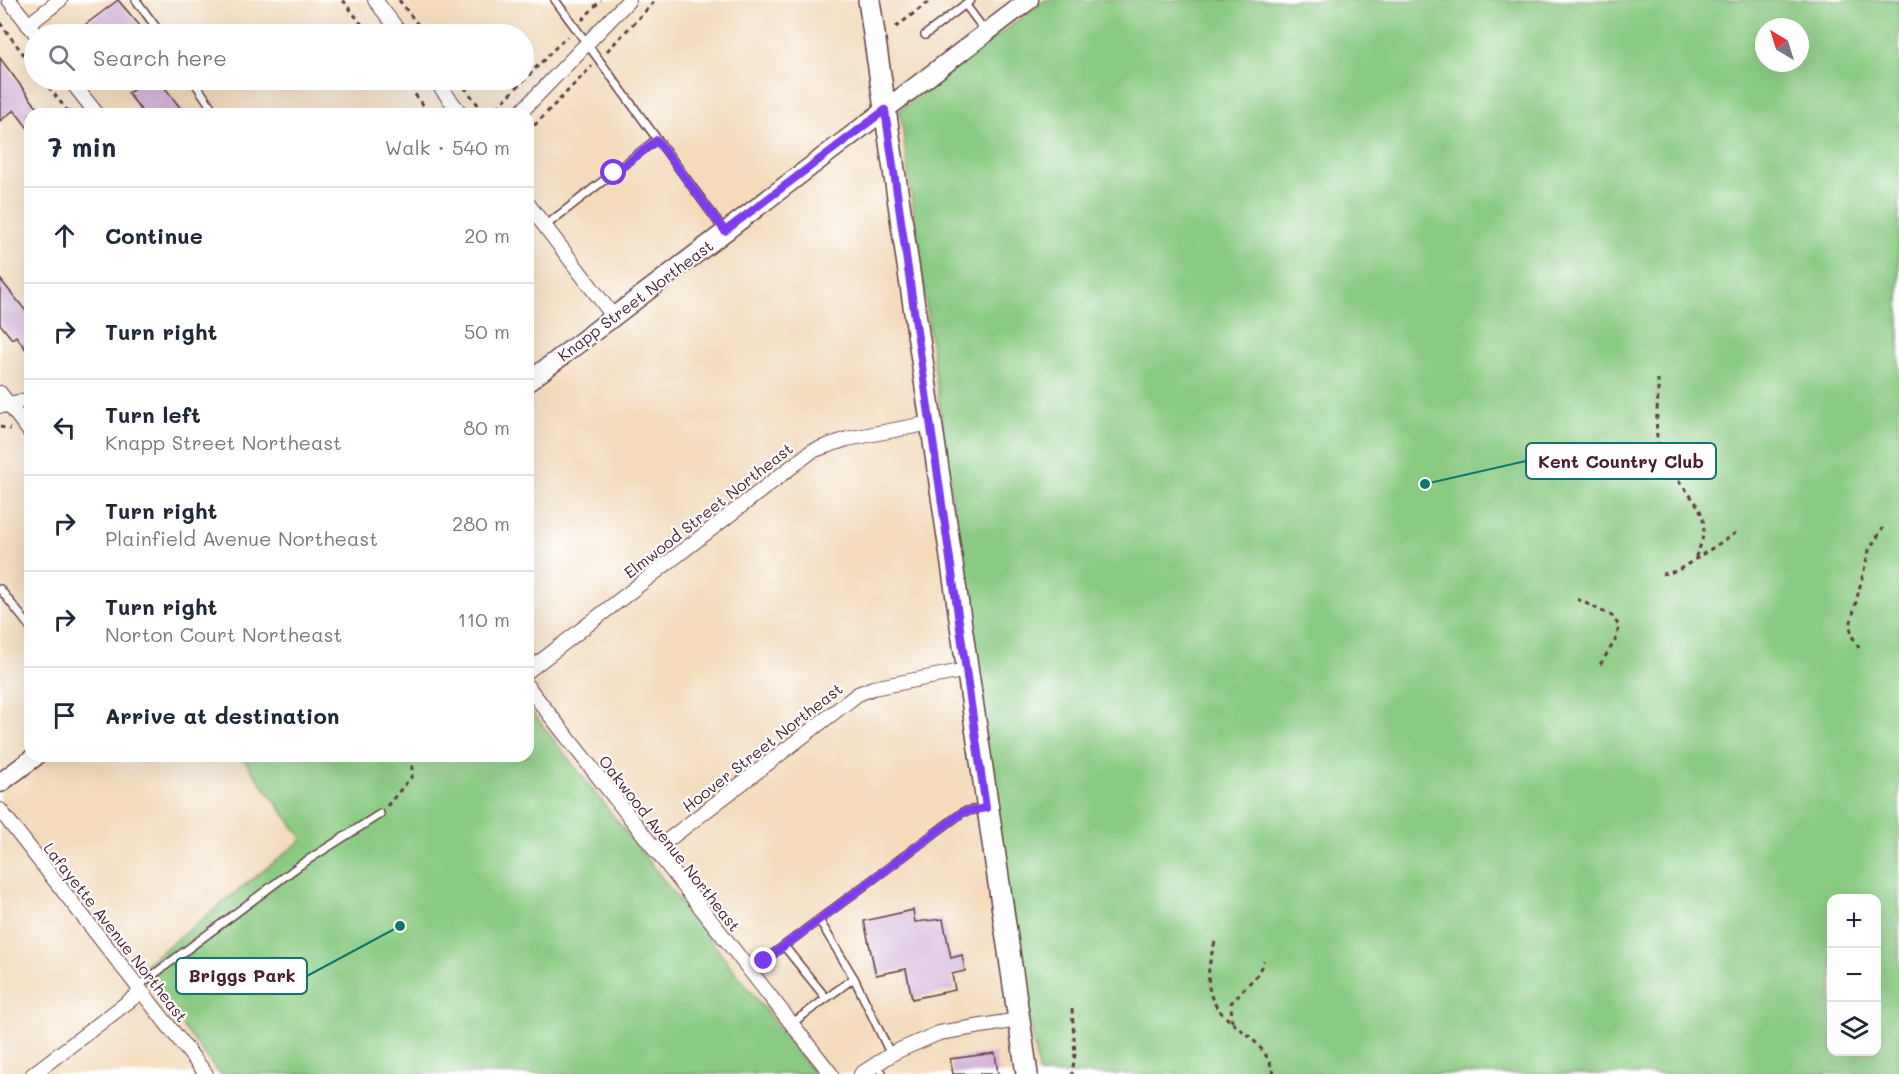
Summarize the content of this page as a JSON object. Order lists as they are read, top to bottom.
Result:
{
  "streets": {
    "street": [
      "Knapp Street Northeast",
      "Elmwood Street Northeast",
      "Hoover Street Northeast",
      "Oakwood Avenue Northeast",
      "Lafayette Avenue Northeast"
    ]
  },
  "crossings": [
    ["Hoover Street Northeast", "Oakwood Avenue Northeast"]
  ],
  "places": ["Kent Country Club", "Briggs Park"],
  "north": "top left",
  "page": {
    "search": "Search here",
    "heading": ["7 min", "Walk · 540 m"],
    "list": [
      ["Continue", "20 m"],
      ["Turn right", "50 m"],
      ["Turn left", "Knapp Street Northeast", "80 m"],
      ["Turn right", "Plainfield Avenue Northeast", "280 m"],
      ["Turn right", "Norton Court Northeast", "110 m"],
      "Arrive at destination"
    ],
    "map_buttons": ["+", "−"]
  }
}
